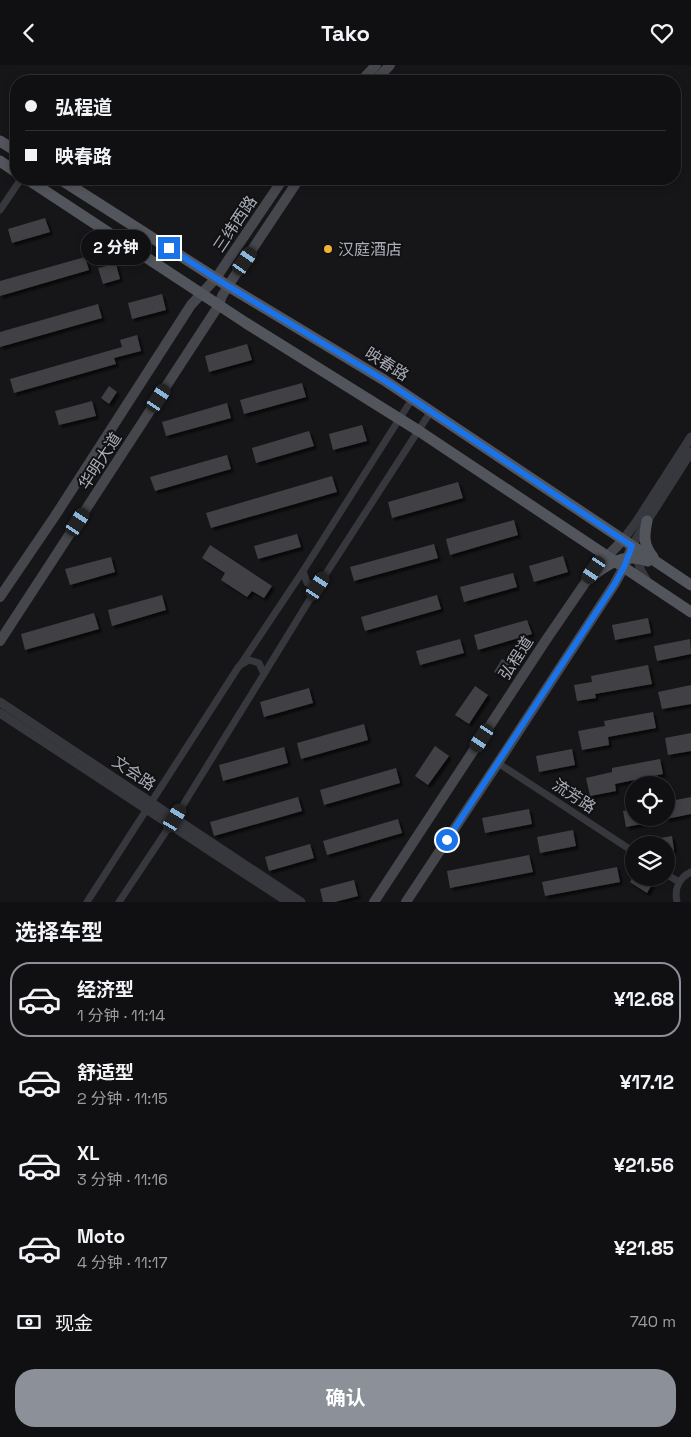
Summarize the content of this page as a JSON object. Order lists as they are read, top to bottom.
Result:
{
  "streets": {
    "main road": [
      "三纬西路",
      "映春路",
      "华明大道",
      "弘程道"
    ],
    "street": ["文会路", "流芳路"]
  },
  "crossings": [
    ["三纬西路", "映春路"],
    ["三纬西路", "华明大道"],
    ["映春路", "华明大道"]
  ],
  "places": ["汉庭酒店"],
  "page": {
    "header": "Tako",
    "banner": ["弘程道", "映春路"],
    "bubble": "2 分钟",
    "heading": "选择车型",
    "list": [
      {
        "name": "经济型",
        "note": "1 分钟 · 11:14",
        "value": "¥12.68"
      },
      {
        "name": "舒适型",
        "note": "2 分钟 · 11:15",
        "value": "¥17.12"
      },
      {
        "name": "XL",
        "note": "3 分钟 · 11:16",
        "value": "¥21.56"
      },
      {
        "name": "Moto",
        "note": "4 分钟 · 11:17",
        "value": "¥21.85"
      }
    ],
    "pay": ["现金", "740 m"],
    "buttons": "确认"
  }
}
